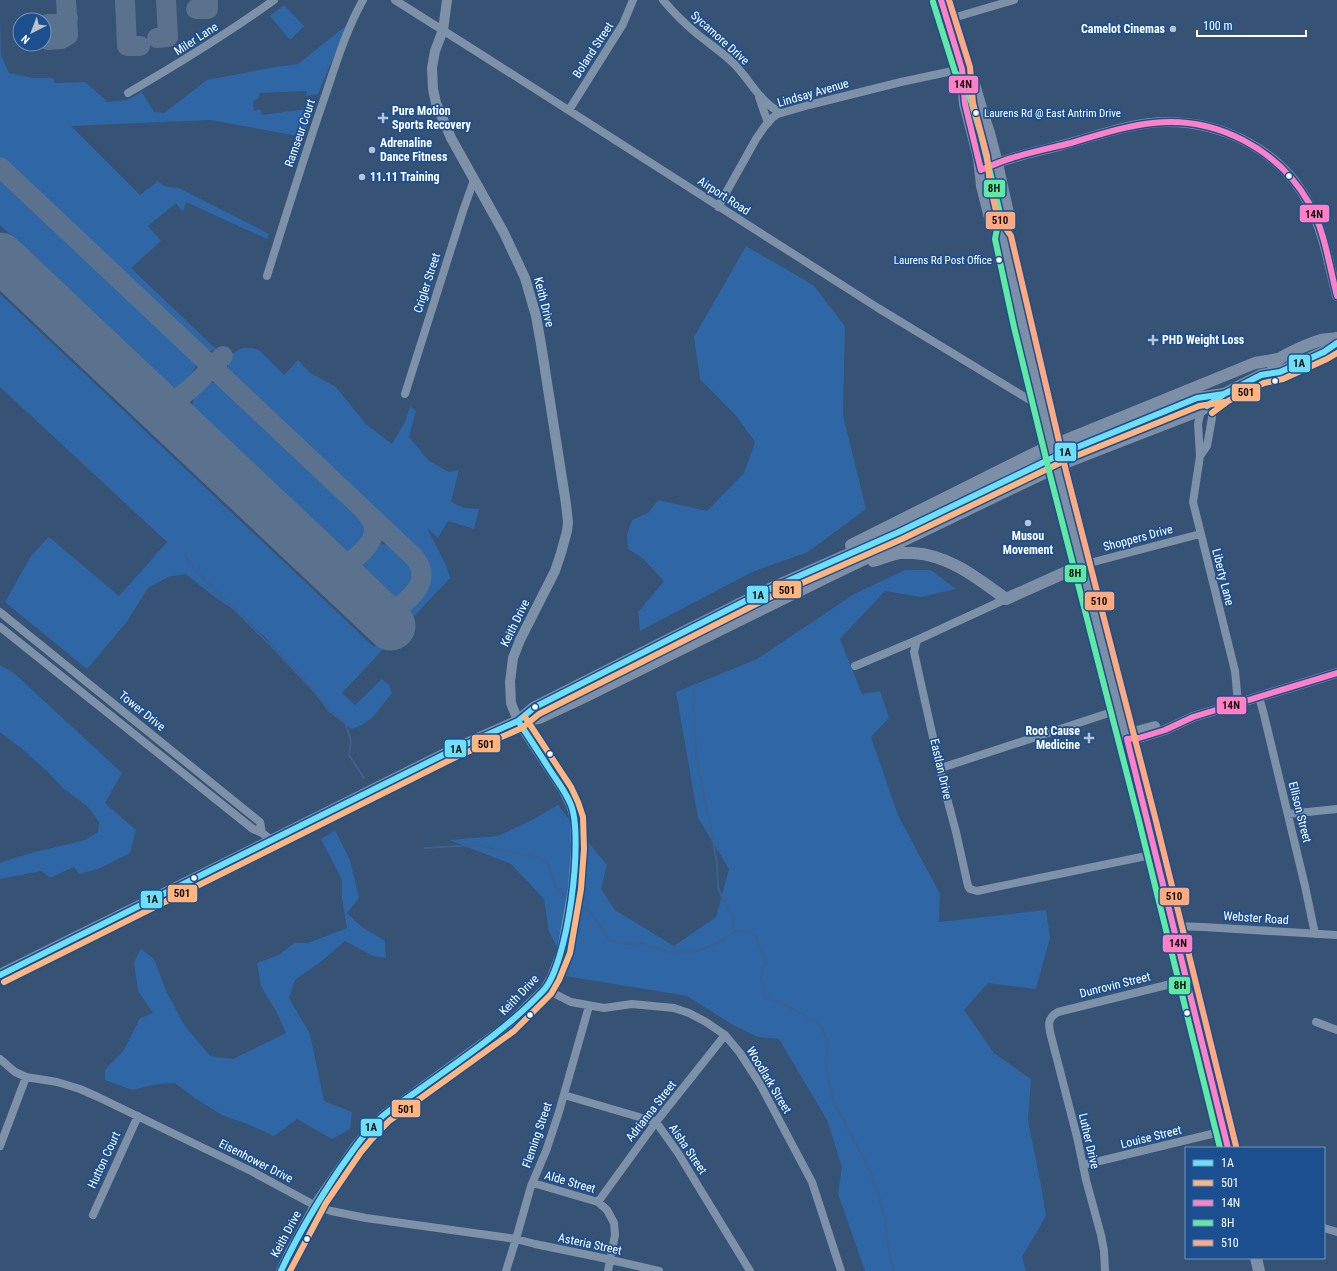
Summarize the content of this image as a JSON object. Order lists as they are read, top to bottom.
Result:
{
  "streets": {
    "street": [
      "Sycamore Drive",
      "Miler Lane",
      "Boland Street",
      "Lindsay Avenue",
      "Ramseur Court",
      "Airport Road",
      "Crigler Street",
      "Keith Drive",
      "Shoppers Drive",
      "Liberty Lane",
      "Tower Drive",
      "Eastlan Drive",
      "Ellison Street",
      "Webster Road",
      "Dunrovin Street",
      "Woodlark Street",
      "Adrianna Street",
      "Fleming Street",
      "Louise Street",
      "Luther Drive",
      "Aisha Street",
      "Hutton Court",
      "Eisenhower Drive",
      "Alde Street",
      "Asteria Street"
    ]
  },
  "crossings": [
    ["Sycamore Drive", "Lindsay Avenue"],
    ["Boland Street", "Airport Road"],
    ["Lindsay Avenue", "Airport Road"],
    ["Airport Road", "Keith Drive"],
    ["Crigler Street", "Keith Drive"],
    ["Keith Drive", "Woodlark Street"],
    ["Keith Drive", "Eisenhower Drive"],
    ["Shoppers Drive", "Liberty Lane"],
    ["Ellison Street", "Webster Road"],
    ["Dunrovin Street", "Luther Drive"],
    ["Woodlark Street", "Adrianna Street"],
    ["Woodlark Street", "Fleming Street"],
    ["Adrianna Street", "Aisha Street"],
    ["Adrianna Street", "Alde Street"],
    ["Fleming Street", "Aisha Street"],
    ["Fleming Street", "Eisenhower Drive"],
    ["Fleming Street", "Alde Street"],
    ["Fleming Street", "Asteria Street"],
    ["Louise Street", "Luther Drive"],
    ["Hutton Court", "Eisenhower Drive"],
    ["Eisenhower Drive", "Asteria Street"],
    ["Alde Street", "Asteria Street"]
  ],
  "places": {
    "other": [
      "Camelot Cinemas",
      "Laurens Rd @ East Antrim Drive",
      "Adrenaline Dance Fitness",
      "11.11 Training",
      "Laurens Rd Post Office",
      "Musou Movement"
    ],
    "health": ["Pure Motion Sports Recovery", "PHD Weight Loss", "Root Cause Medicine"]
  },
  "lines": [
    "transit line 14N",
    "transit line 510",
    "transit line 8H",
    "transit line 1A",
    "transit line 501"
  ],
  "legend": [
    "1A",
    "501",
    "14N",
    "8H",
    "510"
  ],
  "scale_bar": "100 m",
  "north": "bottom left"
}
